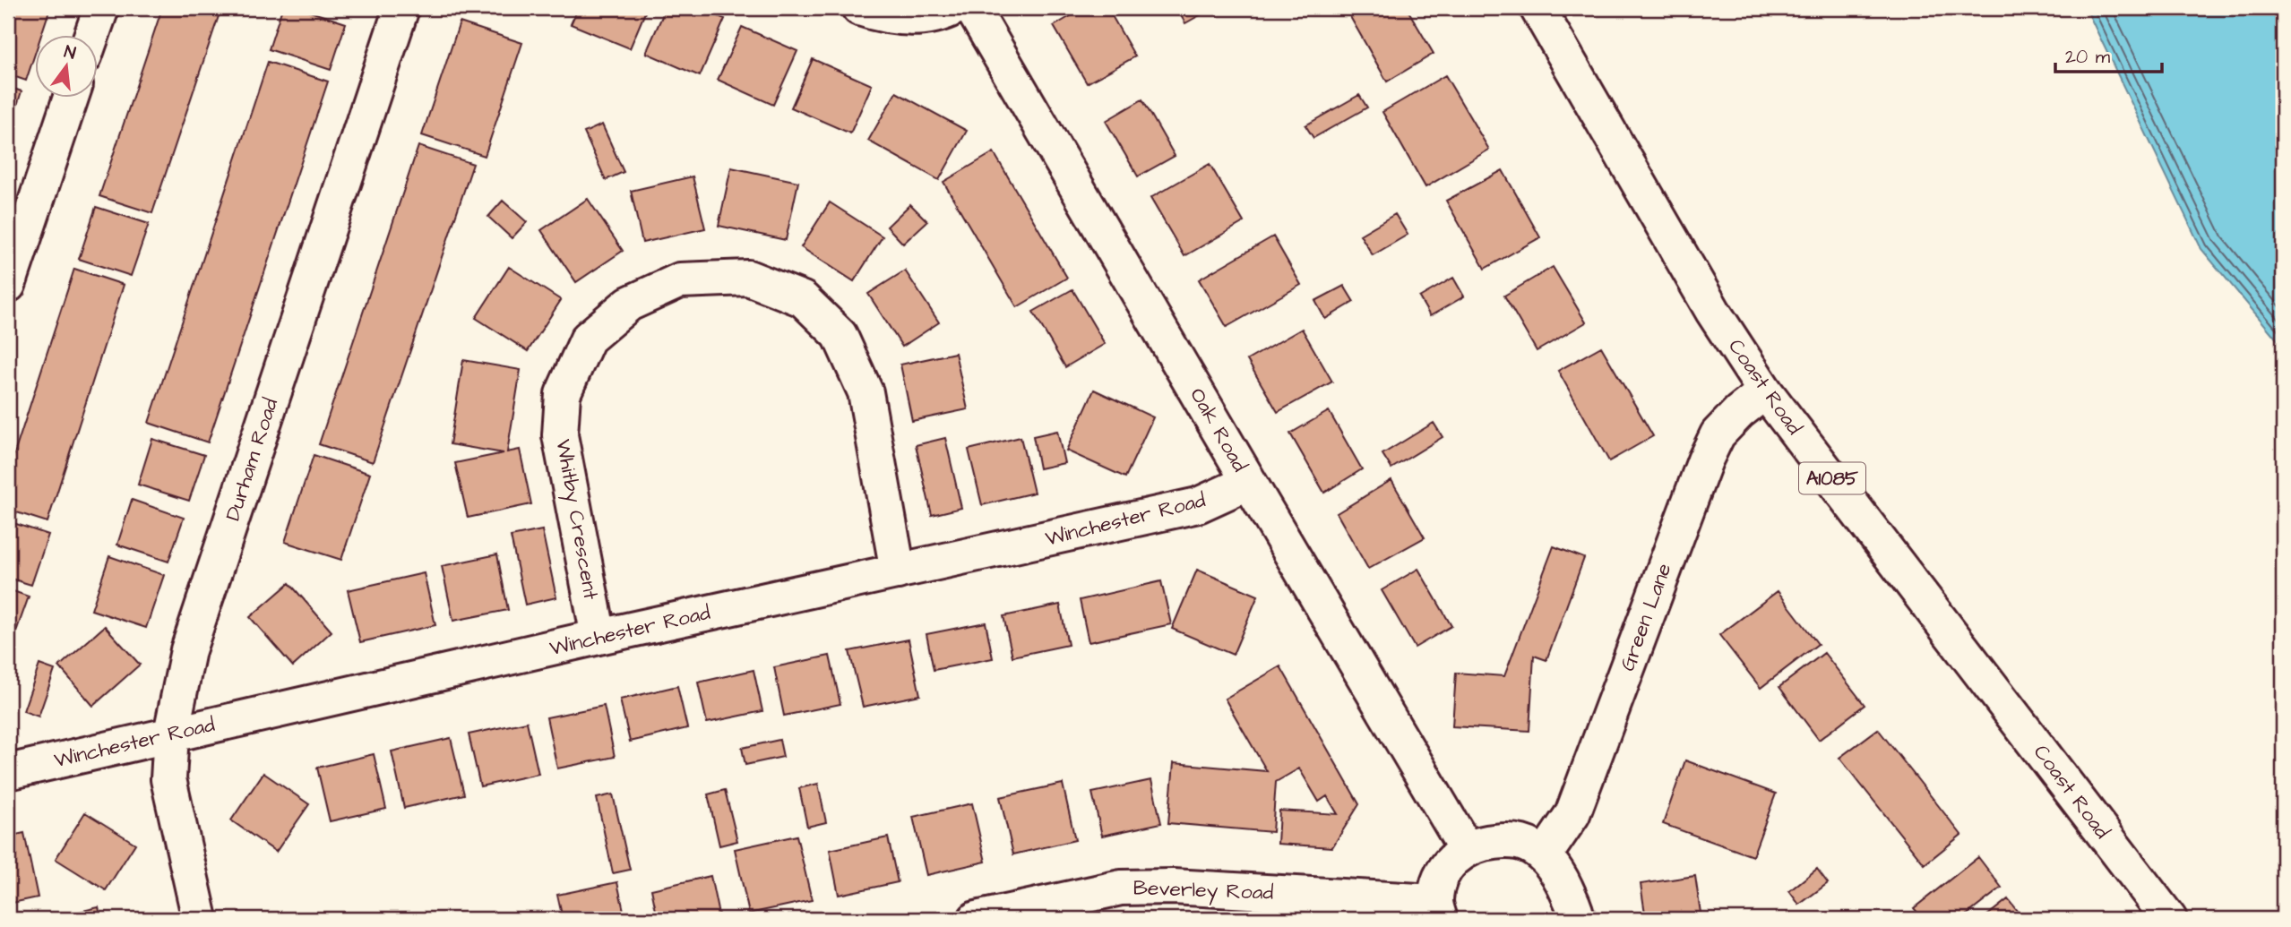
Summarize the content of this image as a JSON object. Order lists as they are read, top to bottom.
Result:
{
  "streets": {
    "street": [
      "Coast Road",
      "Oak Road",
      "Durham Road",
      "A1085",
      "Whitby Crescent",
      "Winchester Road",
      "Green Lane",
      "Beverley Road"
    ]
  },
  "crossings": [
    ["Coast Road", "Green Lane"],
    ["Oak Road", "Winchester Road"],
    ["Durham Road", "Winchester Road"],
    ["Whitby Crescent", "Winchester Road"]
  ],
  "scale_bar": "20 m",
  "north": "top"
}
